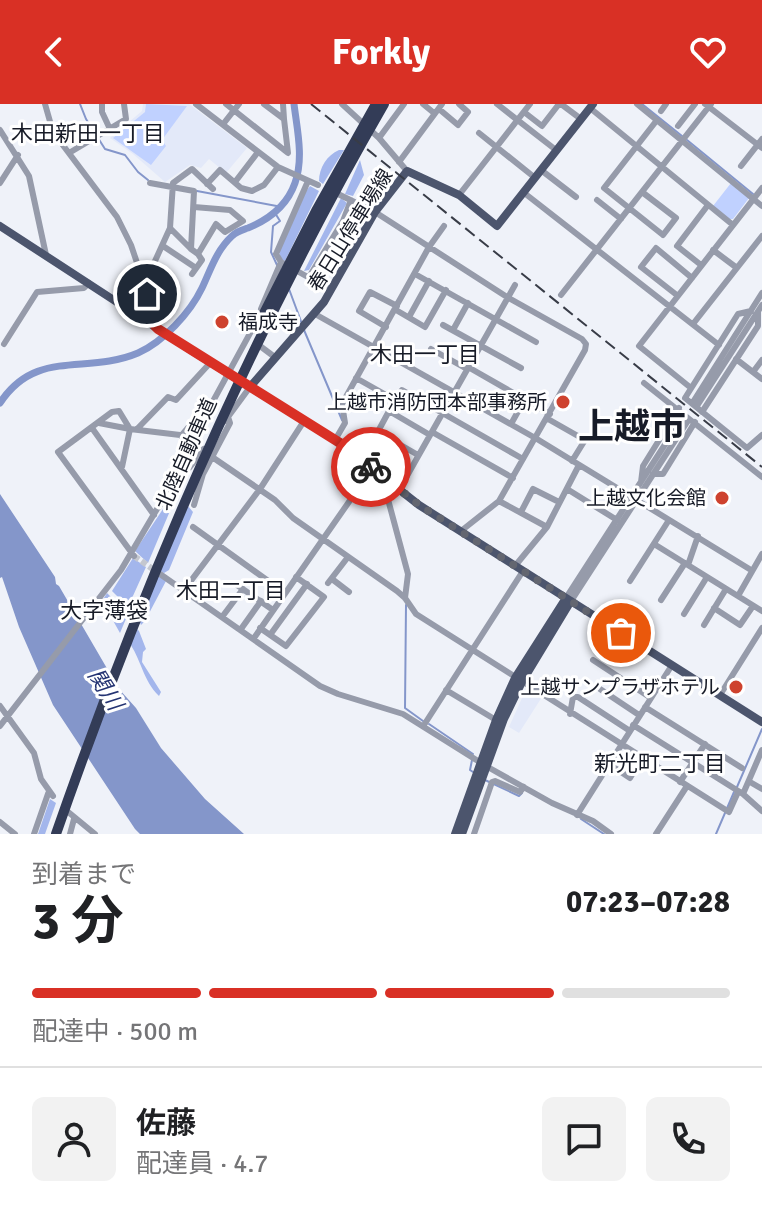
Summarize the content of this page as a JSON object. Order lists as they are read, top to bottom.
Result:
{
  "streets": {
    "highway": ["北陸自動車道"],
    "main road": ["春日山停車場線"]
  },
  "districts": [
    "木田新田一丁目",
    "木田一丁目",
    "上越市",
    "木田二丁目",
    "大字薄袋",
    "新光町二丁目"
  ],
  "water": ["関川"],
  "places": [
    "福成寺",
    "上越市消防団本部事務所",
    "上越文化会館",
    "上越サンプラザホテル"
  ],
  "page": {
    "header": "Forkly",
    "heading": ["3 分", "到着まで", "07:23–07:28"],
    "panel": ["佐藤", "配達員 · 4.7"],
    "bar": "配達中 · 500 m"
  }
}
